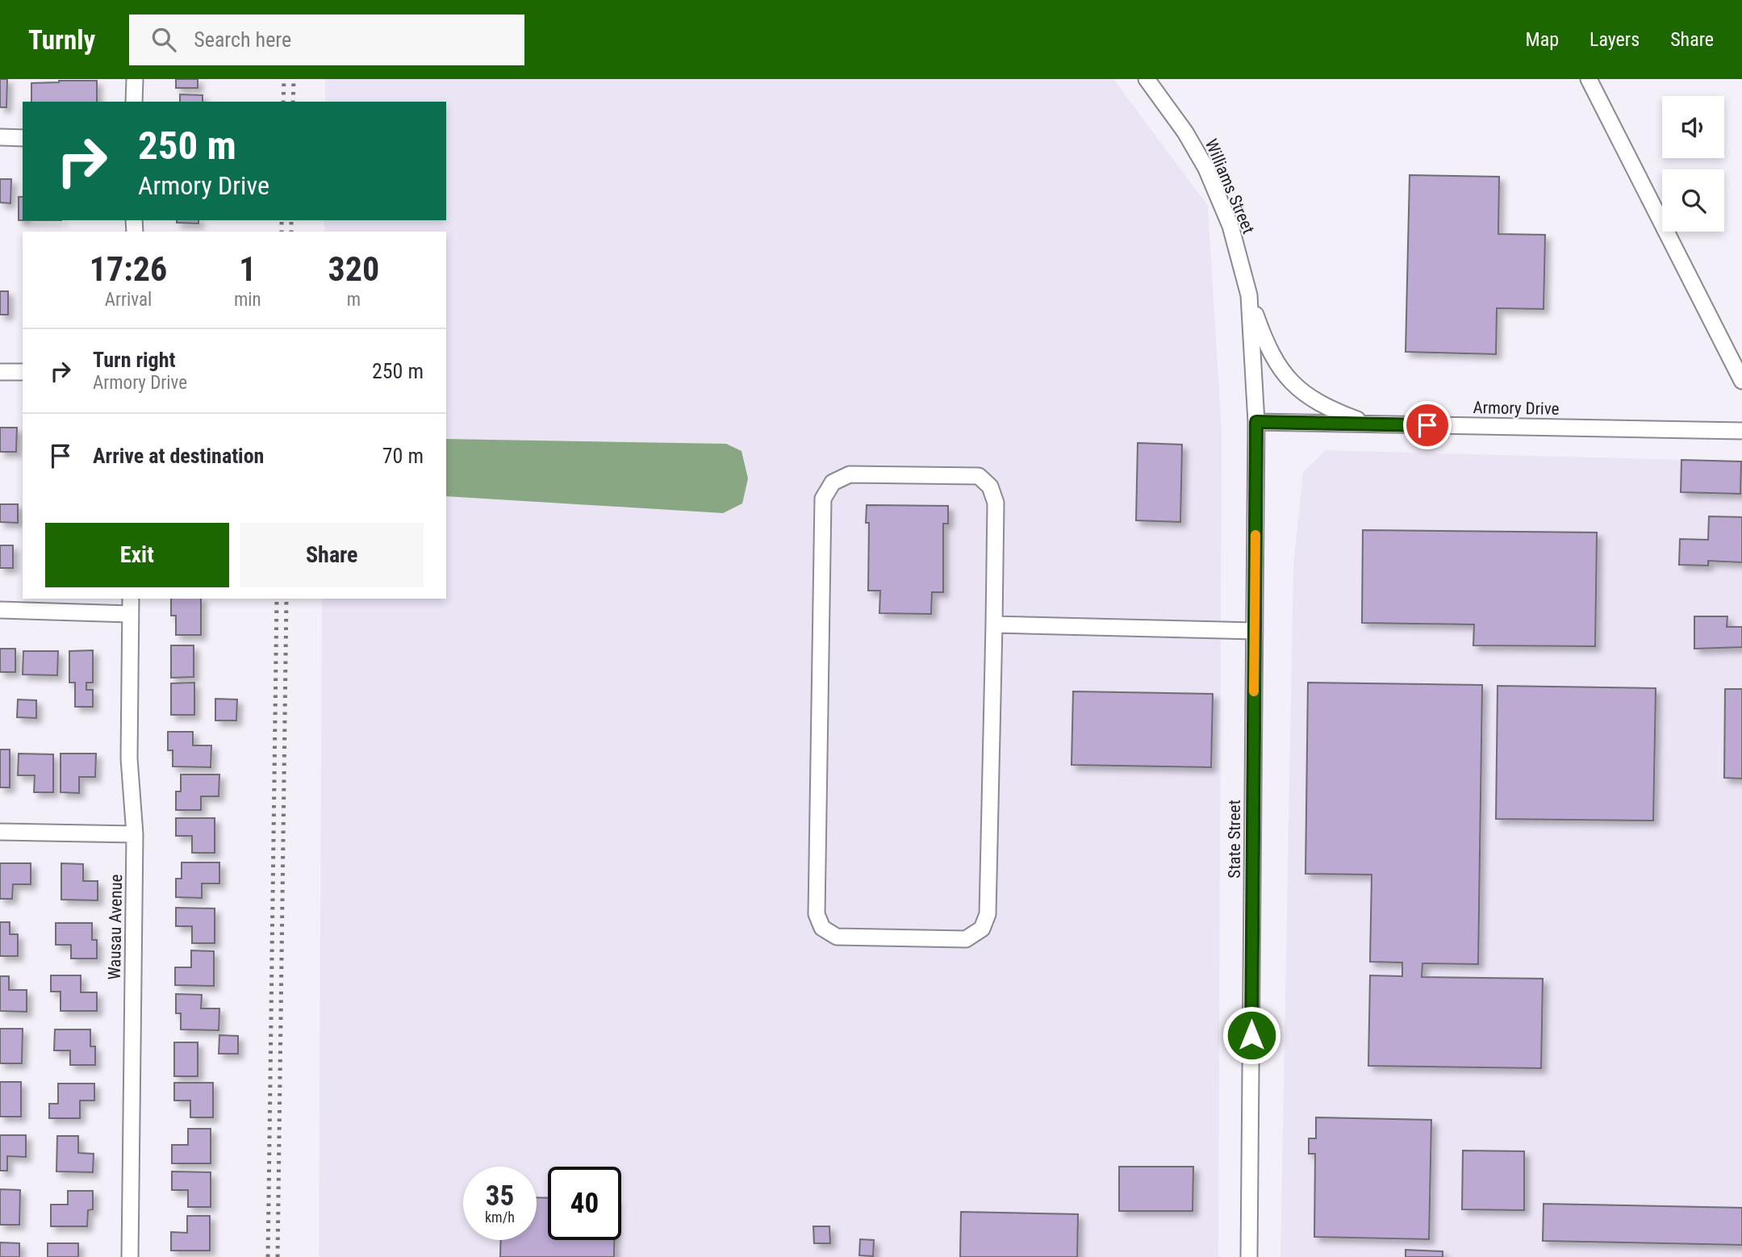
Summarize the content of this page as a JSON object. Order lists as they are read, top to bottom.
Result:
{
  "streets": {
    "street": [
      "Williams Street",
      "Armory Drive",
      "State Street",
      "Wausau Avenue"
    ]
  },
  "crossings": [
    ["Williams Street", "Armory Drive"],
    ["Williams Street", "State Street"],
    ["Armory Drive", "State Street"]
  ],
  "page": {
    "header": "Turnly",
    "search": "Search here",
    "nav": ["Map", "Layers", "Share"],
    "turn": ["250 m", "Armory Drive"],
    "eta": [
      "17:26",
      "Arrival",
      "1",
      "min",
      "320",
      "m"
    ],
    "list": [
      {
        "name": "Turn right",
        "note": "Armory Drive",
        "value": "250 m"
      },
      {
        "name": "Arrive at destination",
        "value": "70 m"
      }
    ],
    "buttons": ["Exit", "Share"],
    "speed": "35 km/h",
    "limit": "40"
  }
}
